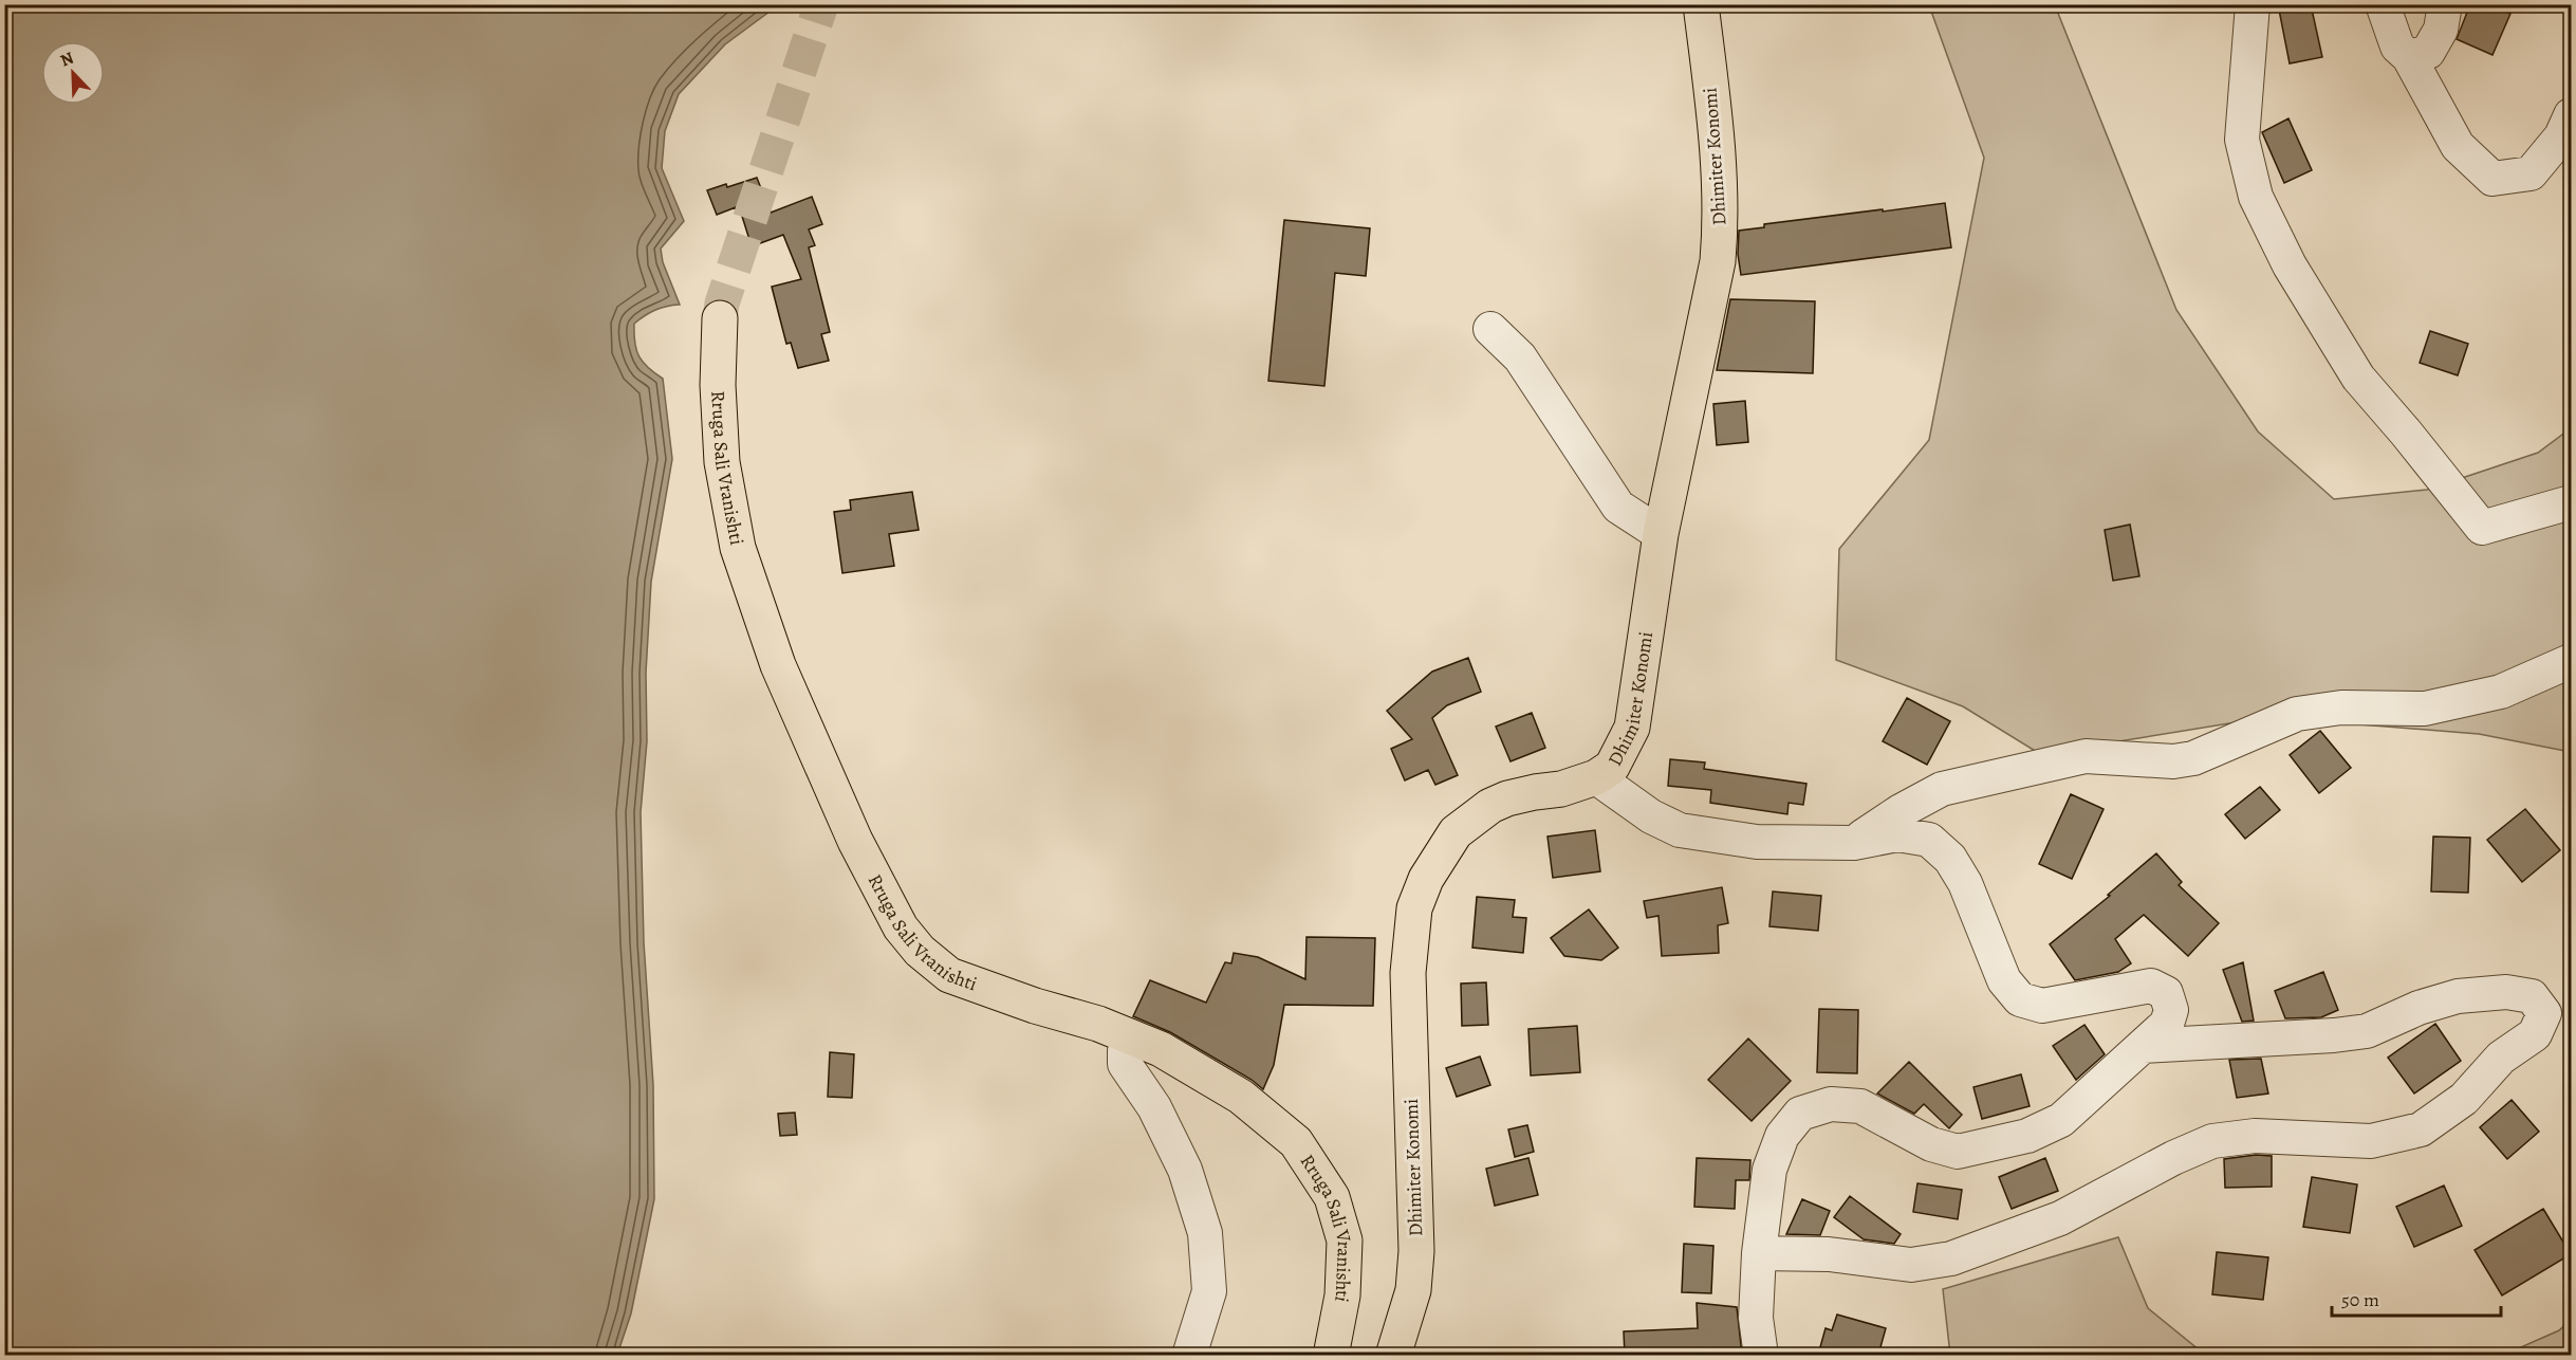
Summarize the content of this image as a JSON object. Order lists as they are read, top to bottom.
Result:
{
  "streets": {
    "main road": ["Dhimiter Konomi", "Rruga Sali Vranishti"]
  },
  "scale_bar": "50 m",
  "north": "top left"
}
